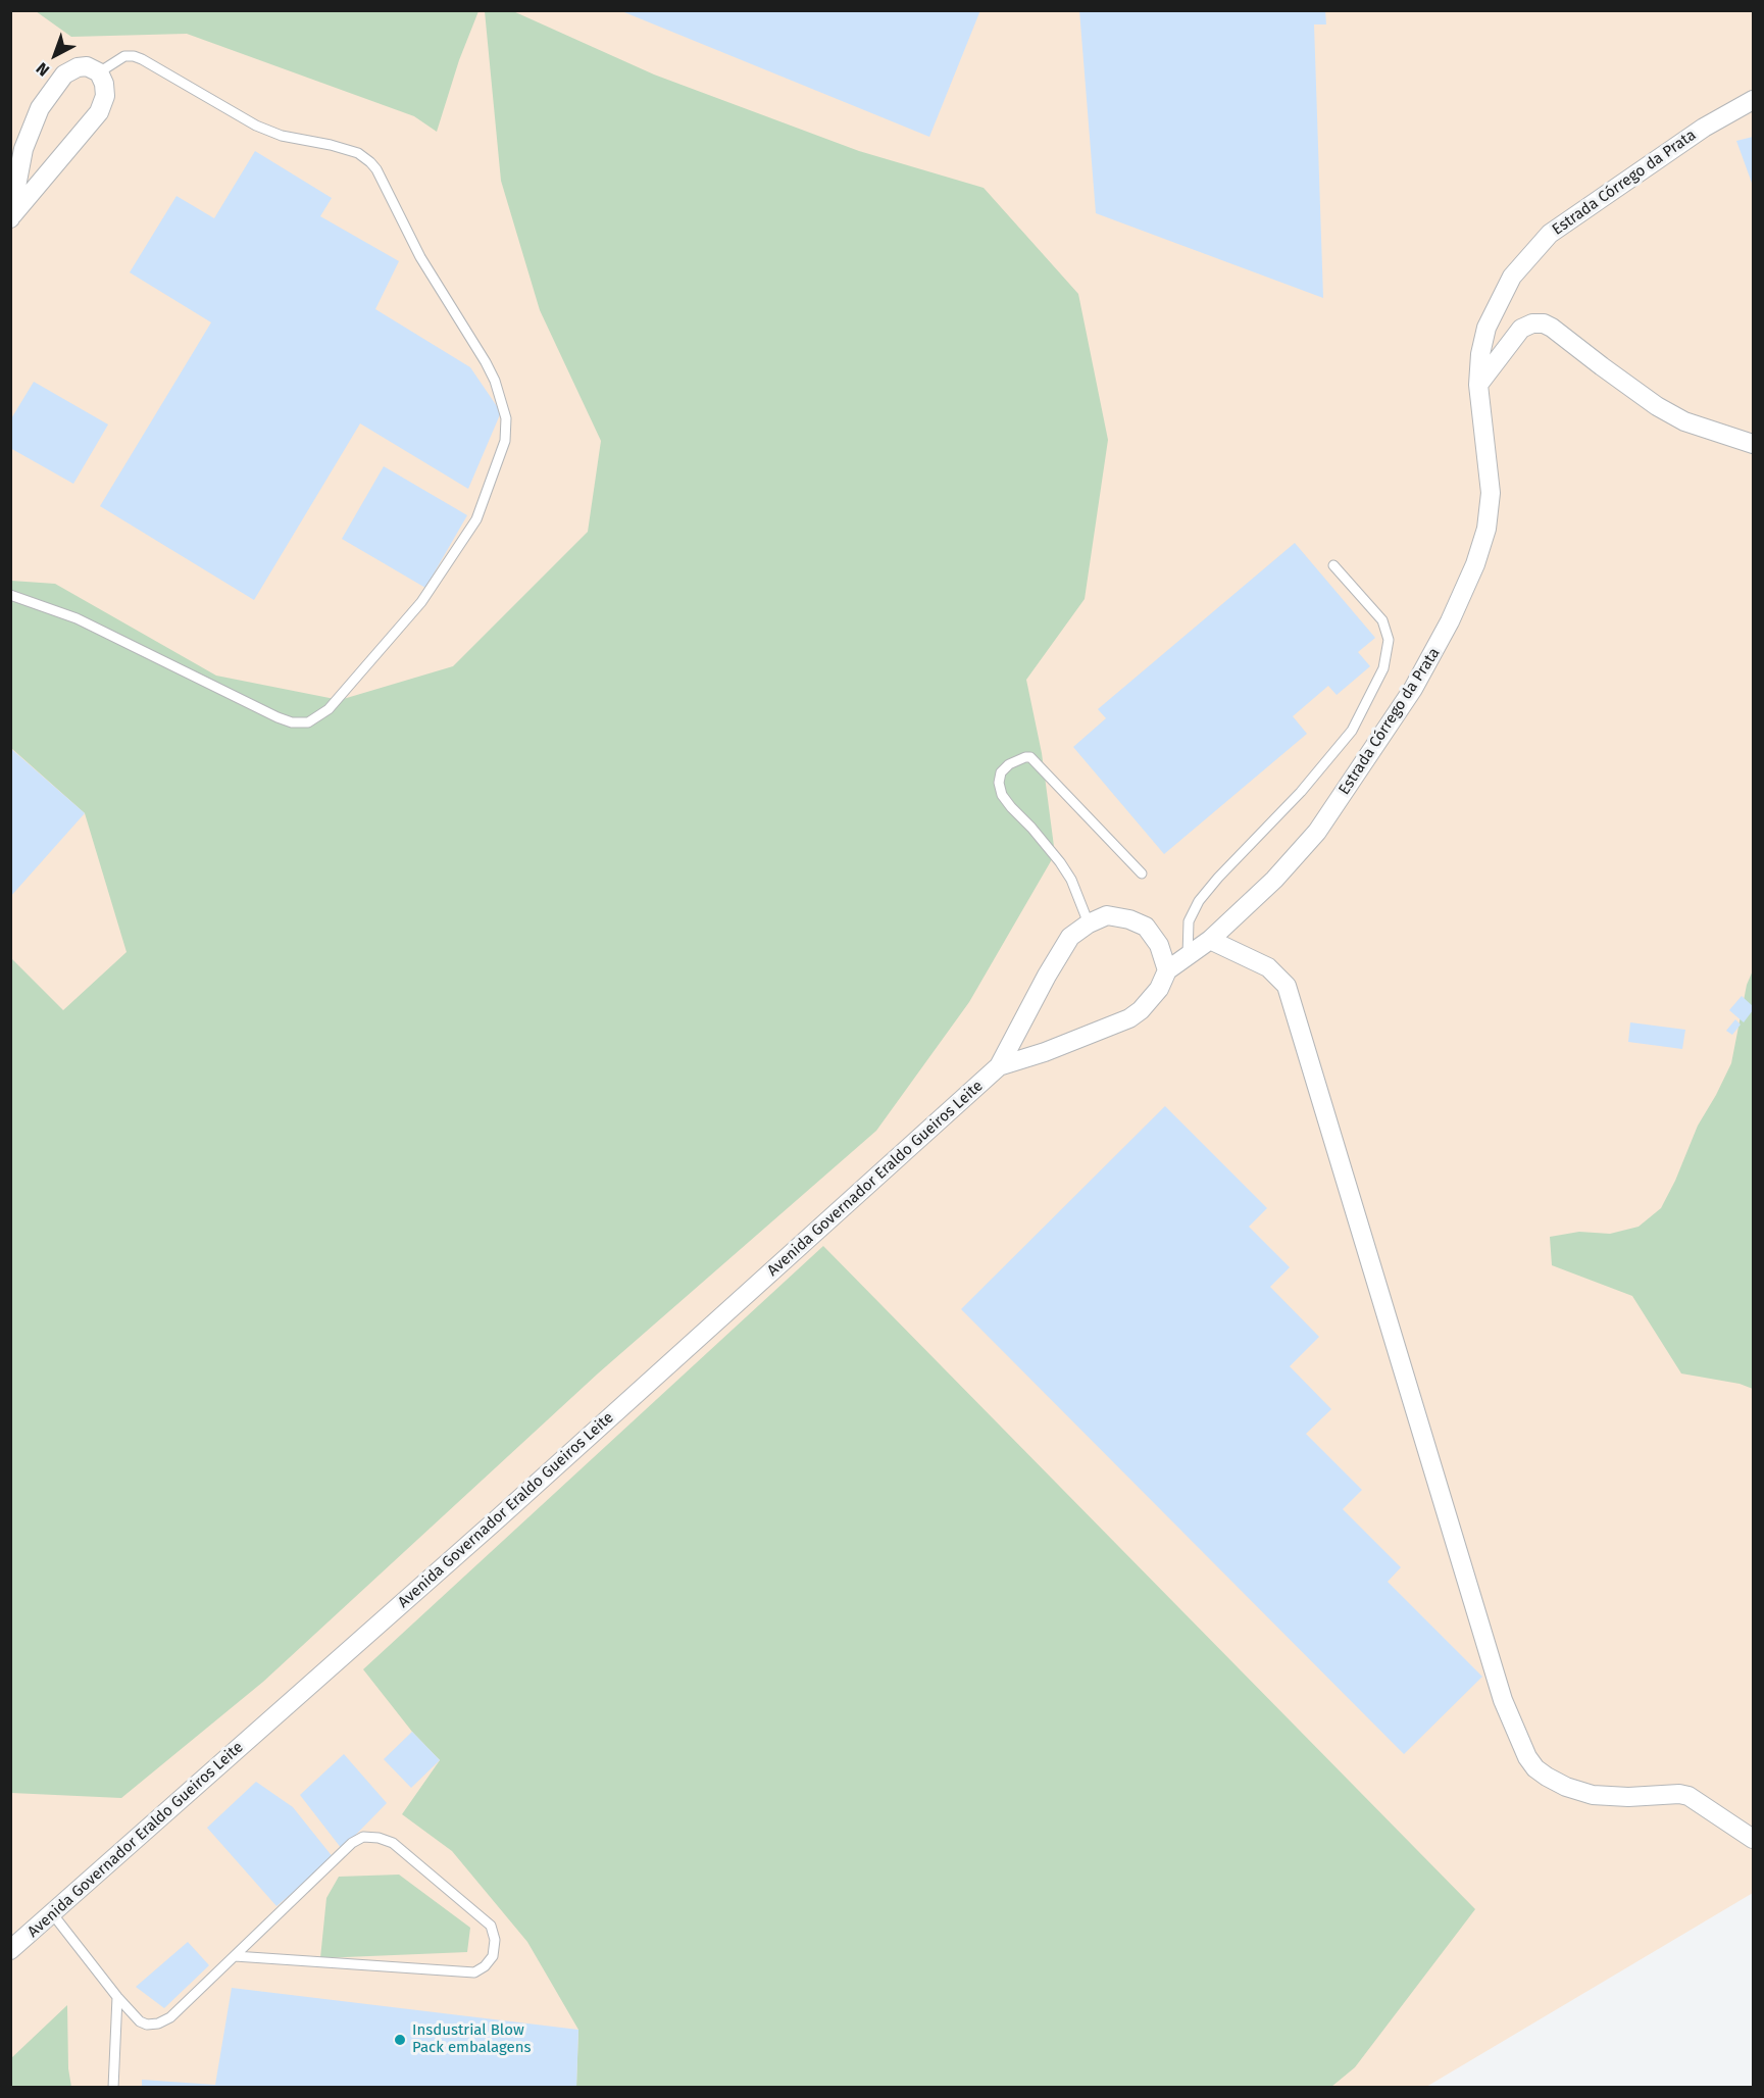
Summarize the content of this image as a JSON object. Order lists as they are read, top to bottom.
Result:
{
  "streets": {
    "street": ["Estrada Córrego da Prata", "Avenida Governador Eraldo Gueiros Leite"]
  },
  "crossings": [
    ["Estrada Córrego da Prata", "Avenida Governador Eraldo Gueiros Leite"]
  ],
  "places": ["Insdustrial Blow Pack embalagens"],
  "north": "bottom left"
}
